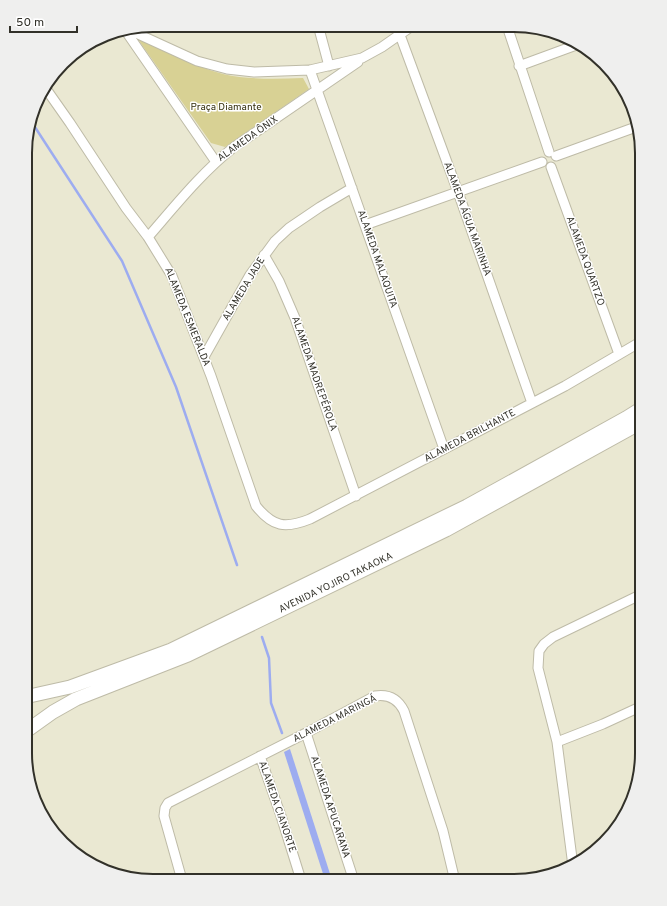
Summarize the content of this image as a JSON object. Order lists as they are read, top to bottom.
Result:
{
  "streets": {
    "main road": ["AVENIDA YOJIRO TAKAOKA"],
    "street": [
      "ALAMEDA ÔNIX",
      "ALAMEDA ÁGUA MARINHA",
      "ALAMEDA MALAQUITA",
      "ALAMEDA QUARTZO",
      "ALAMEDA JADE",
      "ALAMEDA ESMERALDA",
      "ALAMEDA MADREPÉROLA",
      "ALAMEDA BRILHANTE",
      "ALAMEDA MARINGÁ",
      "ALAMEDA CIANORTE",
      "ALAMEDA APUCARANA"
    ]
  },
  "crossings": [
    ["ALAMEDA ÔNIX", "ALAMEDA MALAQUITA"],
    ["ALAMEDA ÔNIX", "ALAMEDA ESMERALDA"],
    ["ALAMEDA ÁGUA MARINHA", "ALAMEDA BRILHANTE"],
    ["ALAMEDA MALAQUITA", "ALAMEDA JADE"],
    ["ALAMEDA MALAQUITA", "ALAMEDA BRILHANTE"],
    ["ALAMEDA QUARTZO", "ALAMEDA BRILHANTE"],
    ["ALAMEDA JADE", "ALAMEDA ESMERALDA"],
    ["ALAMEDA JADE", "ALAMEDA MADREPÉROLA"],
    ["ALAMEDA ESMERALDA", "ALAMEDA BRILHANTE"],
    ["ALAMEDA MADREPÉROLA", "ALAMEDA BRILHANTE"],
    ["ALAMEDA MARINGÁ", "ALAMEDA CIANORTE"],
    ["ALAMEDA MARINGÁ", "ALAMEDA APUCARANA"]
  ],
  "parks": ["Praça Diamante"],
  "scale_bar": "50 m"
}
